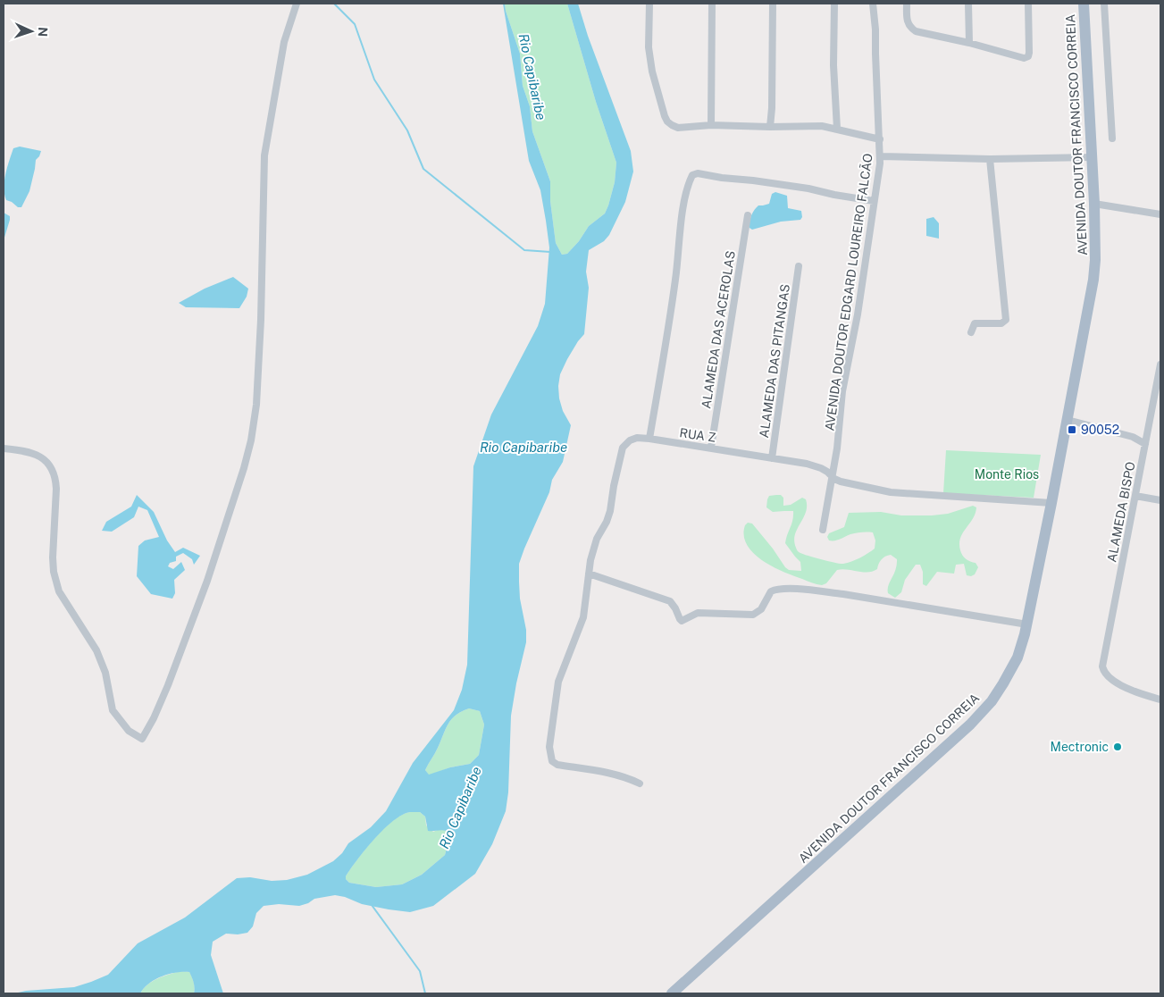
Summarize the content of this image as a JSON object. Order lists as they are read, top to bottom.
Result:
{
  "streets": {
    "main road": ["AVENIDA DOUTOR FRANCISCO CORREIA"],
    "street": [
      "AVENIDA DOUTOR EDGARD LOUREIRO FALCÃO",
      "ALAMEDA DAS ACEROLAS",
      "ALAMEDA DAS PITANGAS",
      "RUA Z",
      "ALAMEDA BISPO"
    ]
  },
  "crossings": [
    ["AVENIDA DOUTOR FRANCISCO CORREIA", "RUA Z"],
    ["AVENIDA DOUTOR EDGARD LOUREIRO FALCÃO", "RUA Z"],
    ["ALAMEDA DAS ACEROLAS", "RUA Z"],
    ["ALAMEDA DAS PITANGAS", "RUA Z"]
  ],
  "water": ["Rio Capibaribe"],
  "parks": ["Monte Rios"],
  "places": {
    "transit": ["90052"],
    "other": ["Mectronic"]
  },
  "north": "right"
}
